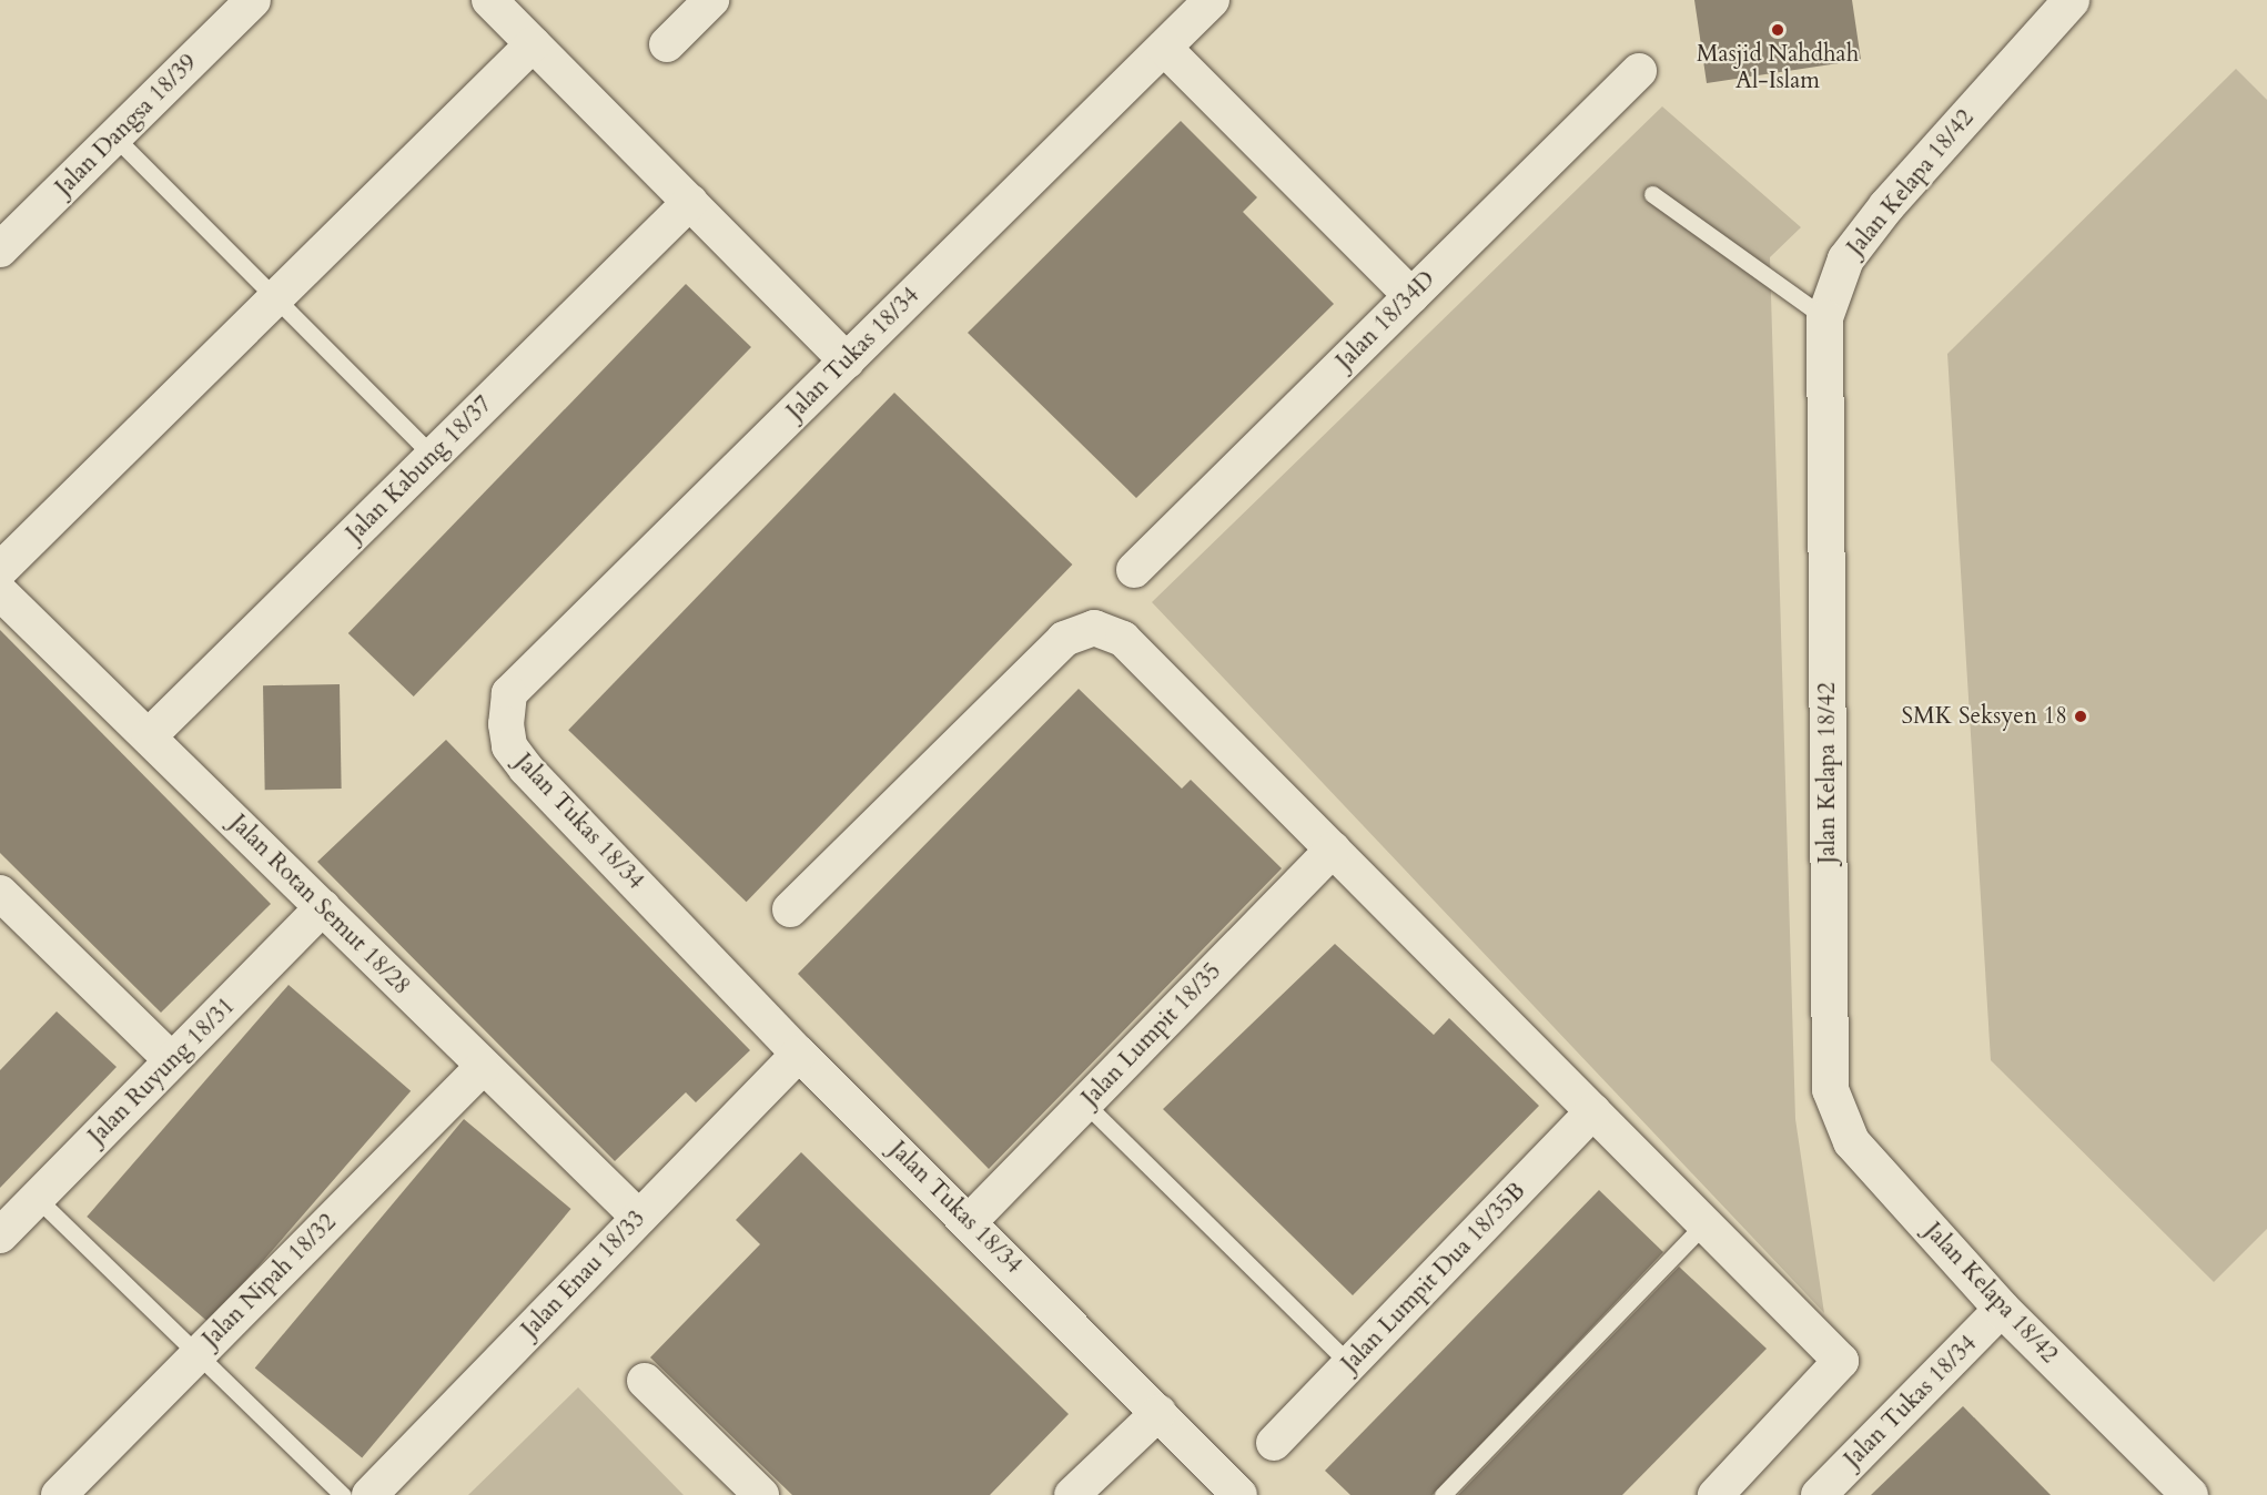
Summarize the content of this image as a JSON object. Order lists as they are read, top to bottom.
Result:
{
  "streets": {
    "street": [
      "Jalan Dangsa 18/39",
      "Jalan Kelapa 18/42",
      "Jalan 18/34D",
      "Jalan Tukas 18/34",
      "Jalan Kabung 18/37",
      "Jalan Rotan Semut 18/28",
      "Jalan Lumpit 18/35",
      "Jalan Ruyung 18/31",
      "Jalan Enau 18/33",
      "Jalan Lumpit Dua 18/35B",
      "Jalan Nipah 18/32"
    ]
  },
  "crossings": [
    ["Jalan Kelapa 18/42", "Jalan Tukas 18/34"],
    ["Jalan Tukas 18/34", "Jalan Lumpit 18/35"],
    ["Jalan Tukas 18/34", "Jalan Enau 18/33"],
    ["Jalan Kabung 18/37", "Jalan Rotan Semut 18/28"],
    ["Jalan Rotan Semut 18/28", "Jalan Ruyung 18/31"],
    ["Jalan Rotan Semut 18/28", "Jalan Enau 18/33"],
    ["Jalan Rotan Semut 18/28", "Jalan Nipah 18/32"]
  ],
  "places": ["Masjid Nahdhah Al-Islam", "SMK Seksyen 18"]
}
